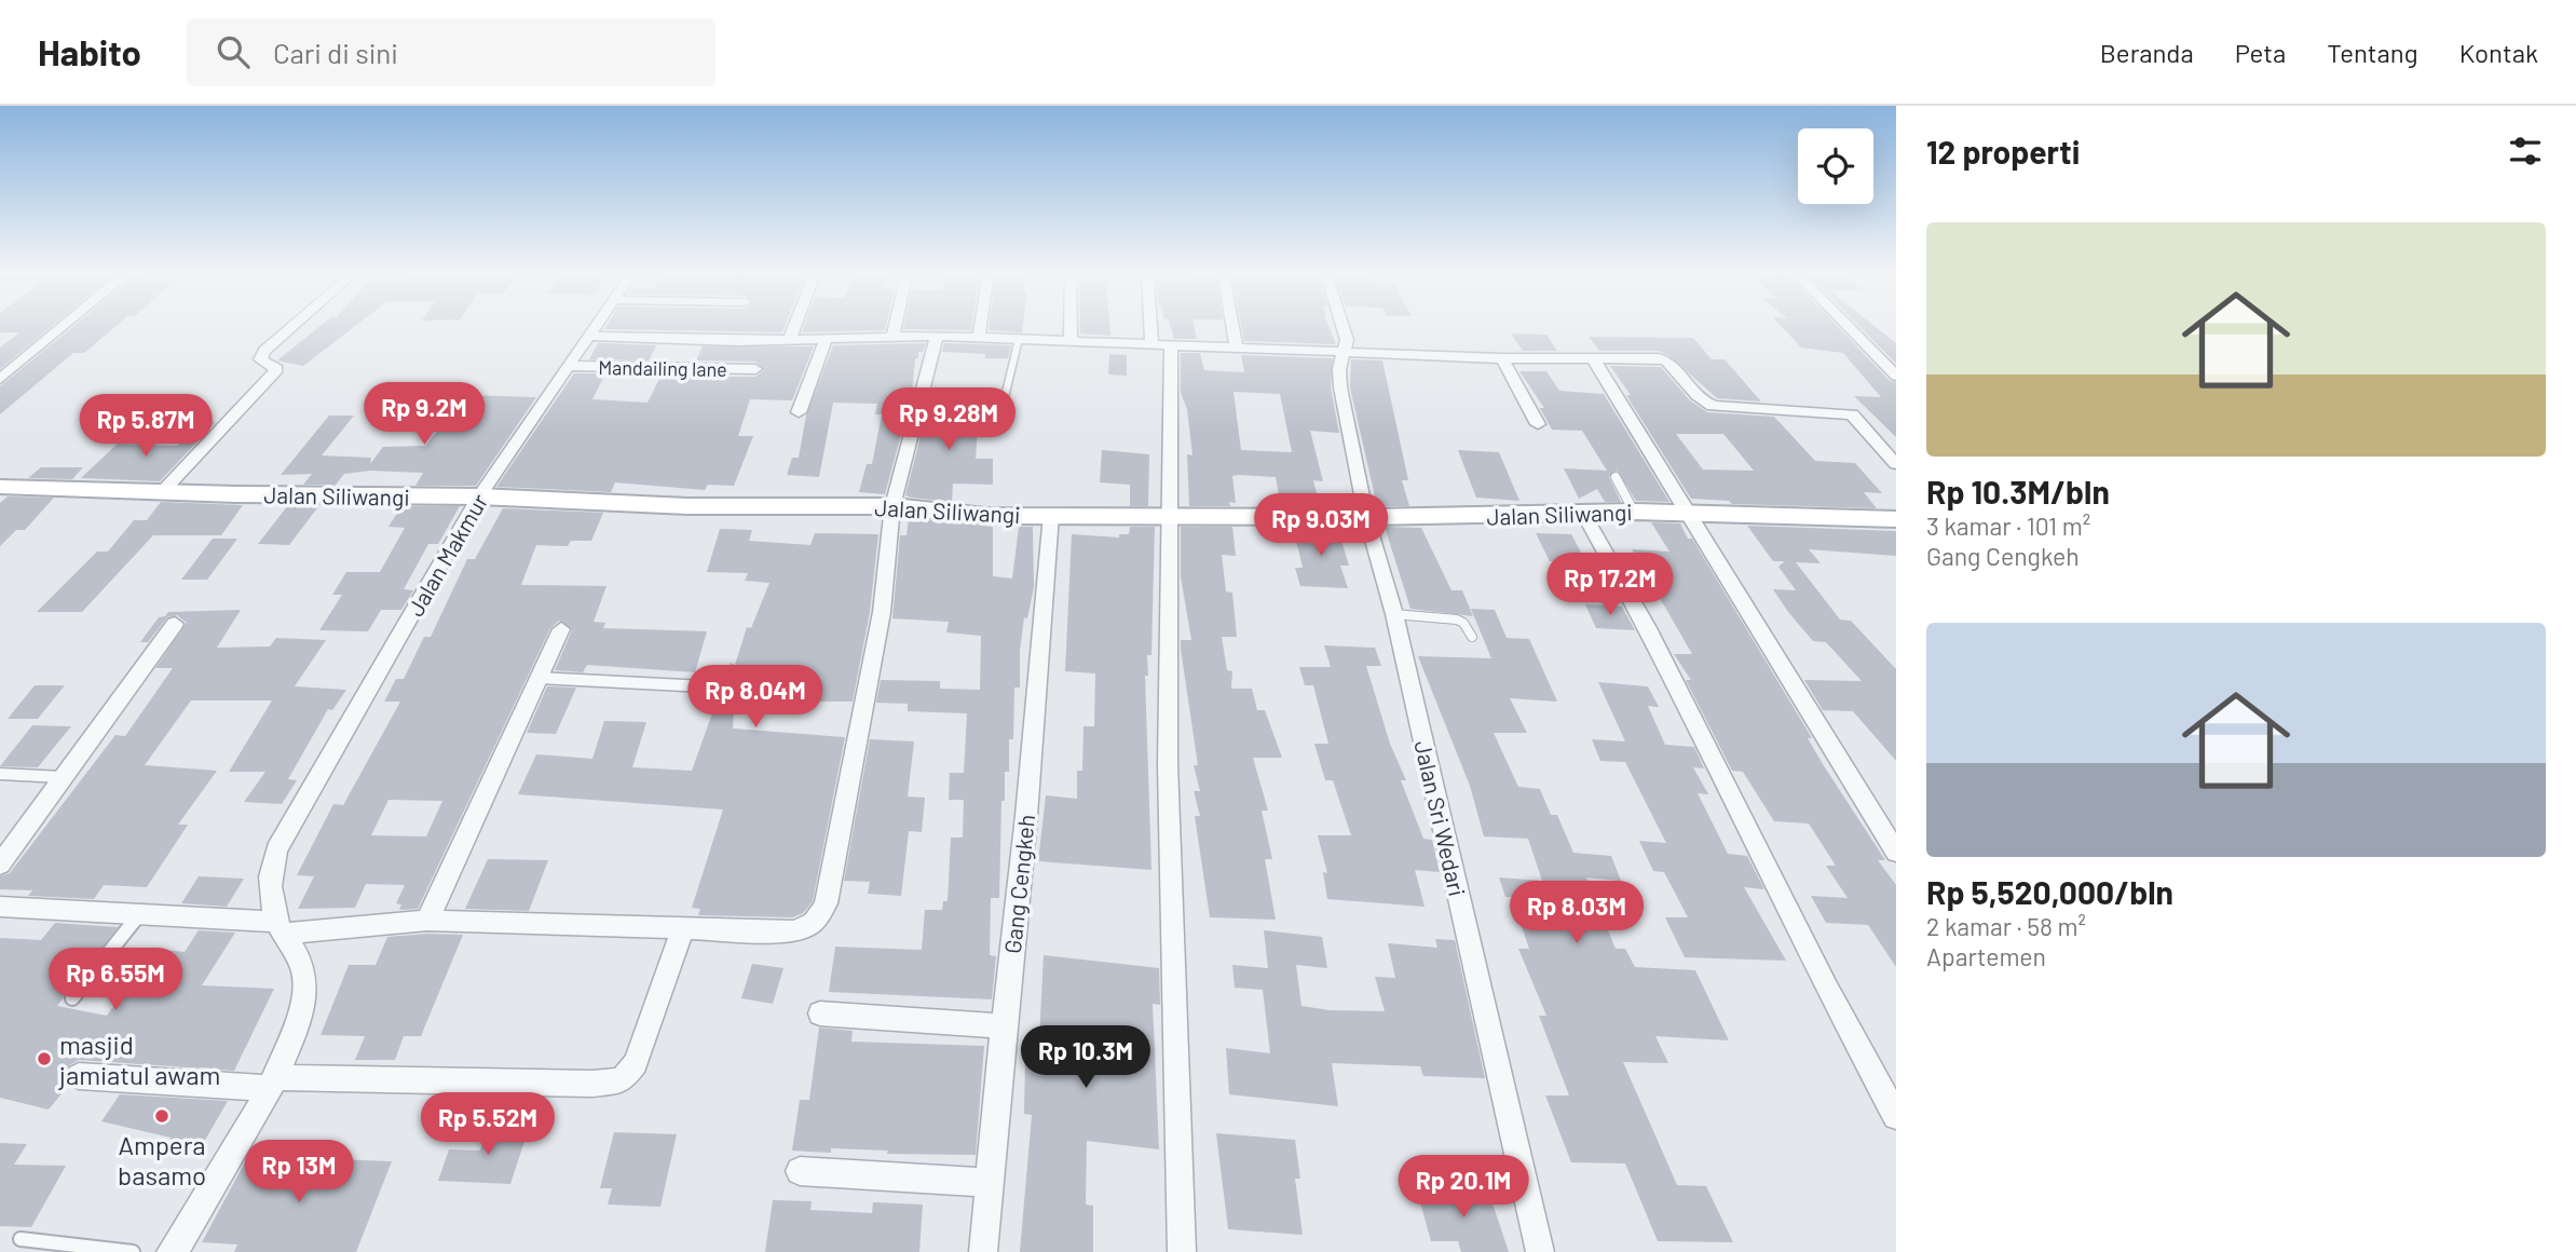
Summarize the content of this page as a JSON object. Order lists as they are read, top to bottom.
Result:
{
  "streets": {
    "street": [
      "Mandailing lane",
      "Jalan Siliwangi",
      "Jalan Makmur",
      "Jalan Sri Wedari",
      "Gang Cengkeh"
    ]
  },
  "crossings": [
    ["Mandailing lane", "Jalan Makmur"],
    ["Jalan Siliwangi", "Jalan Makmur"],
    ["Jalan Siliwangi", "Jalan Sri Wedari"],
    ["Jalan Siliwangi", "Gang Cengkeh"]
  ],
  "places": ["masjid jamiatul awam", "Ampera basamo"],
  "page": {
    "header": "Habito",
    "search": "Cari di sini",
    "nav": [
      "Beranda",
      "Peta",
      "Tentang",
      "Kontak"
    ],
    "heading": "12 properti",
    "list": [
      {
        "name": "Rp 10.3M/bln",
        "note": "3 kamar · 101 m² · Gang Cengkeh"
      },
      {
        "name": "Rp 5,520,000/bln",
        "note": "2 kamar · 58 m² · Apartemen"
      }
    ],
    "price": [
      "Rp 9.2M",
      "Rp 9.28M",
      "Rp 5.87M",
      "Rp 9.03M",
      "Rp 17.2M",
      "Rp 8.04M",
      "Rp 8.03M",
      "Rp 6.55M",
      "Rp 10.3M",
      "Rp 5.52M",
      "Rp 13M",
      "Rp 20.1M"
    ]
  }
}
